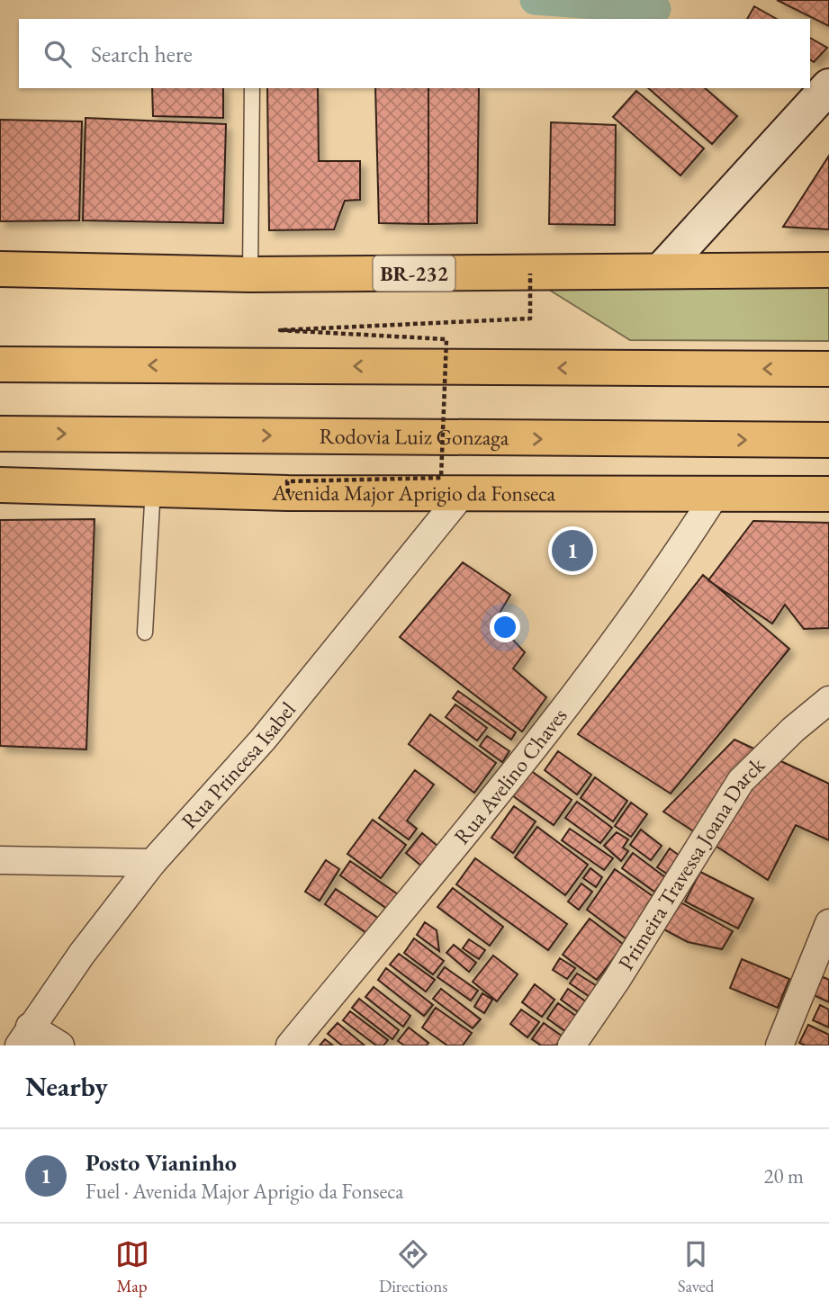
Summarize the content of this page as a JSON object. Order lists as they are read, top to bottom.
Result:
{
  "streets": {
    "main road": ["BR-232", "Rodovia Luiz Gonzaga", "Avenida Major Aprigio da Fonseca"],
    "street": ["Rua Princesa Isabel", "Rua Avelino Chaves", "Primeira Travessa Joana Darck"]
  },
  "crossings": [
    ["Avenida Major Aprigio da Fonseca", "Rua Princesa Isabel"],
    ["Avenida Major Aprigio da Fonseca", "Rua Avelino Chaves"]
  ],
  "page": {
    "search": "Search here",
    "pins": "1",
    "heading": "Nearby",
    "list": [
      {
        "mark": "1",
        "name": "Posto Vianinho",
        "note": "Fuel · Avenida Major Aprigio da Fonseca",
        "value": "20 m"
      }
    ],
    "nav": ["Map", "Directions", "Saved"]
  }
}
